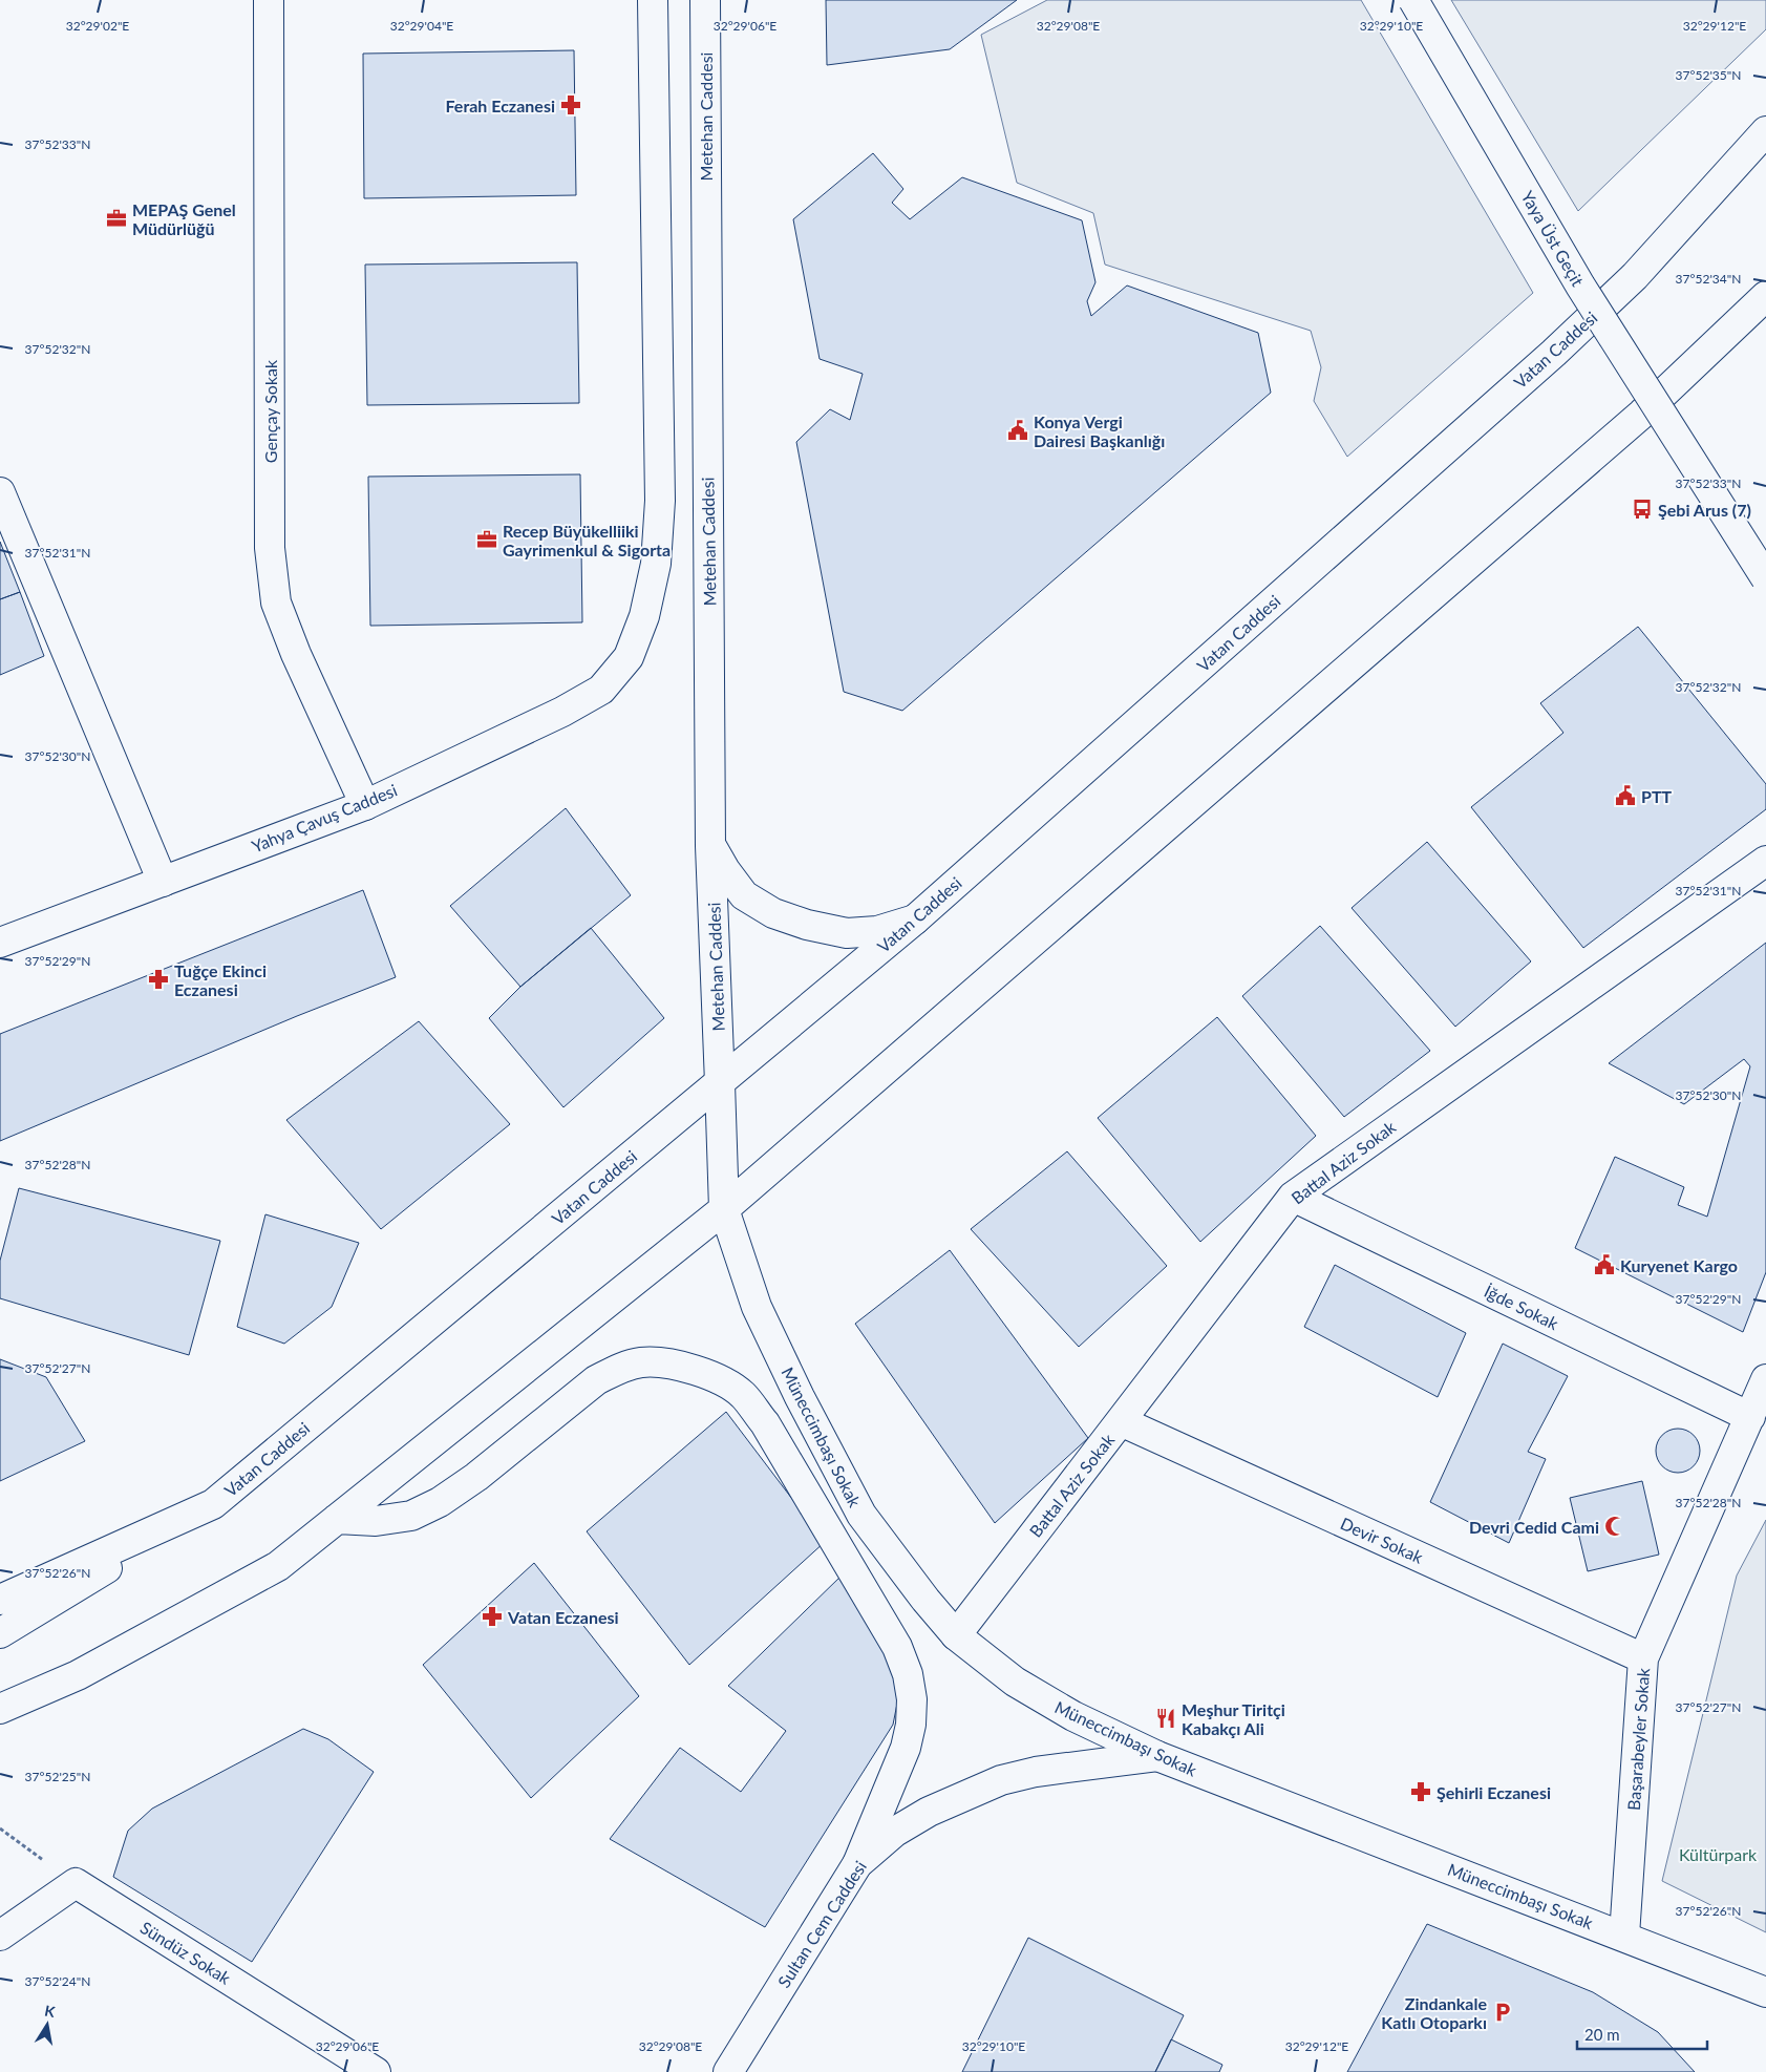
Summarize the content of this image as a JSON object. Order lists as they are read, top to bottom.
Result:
{
  "streets": {
    "main road": [
      "Metehan Caddesi",
      "Yaya Üst Geçit",
      "Vatan Caddesi",
      "Gençay Sokak",
      "Yahya Çavuş Caddesi",
      "Battal Aziz Sokak",
      "İğde Sokak",
      "Müneccimbaşı Sokak",
      "Devir Sokak",
      "Başarabeyler Sokak",
      "Sultan Cem Caddesi",
      "Sündüz Sokak"
    ]
  },
  "crossings": [
    ["Metehan Caddesi", "Vatan Caddesi"],
    ["Metehan Caddesi", "Müneccimbaşı Sokak"],
    ["Gençay Sokak", "Yahya Çavuş Caddesi"],
    ["Battal Aziz Sokak", "İğde Sokak"],
    ["Battal Aziz Sokak", "Müneccimbaşı Sokak"],
    ["Battal Aziz Sokak", "Devir Sokak"],
    ["İğde Sokak", "Başarabeyler Sokak"],
    ["Müneccimbaşı Sokak", "Başarabeyler Sokak"],
    ["Müneccimbaşı Sokak", "Sultan Cem Caddesi"],
    ["Devir Sokak", "Başarabeyler Sokak"]
  ],
  "parks": ["Kültürpark"],
  "places": {
    "pharmacy": [
      "Ferah Eczanesi",
      "Tuğçe Ekinci Eczanesi",
      "Vatan Eczanesi",
      "Şehirli Eczanesi"
    ],
    "office": ["MEPAŞ Genel Müdürlüğü", "Recep Büyükelliiki Gayrimenkul & Sigorta"],
    "public building": ["Konya Vergi Dairesi Başkanlığı", "PTT", "Kuryenet Kargo"],
    "bus stop": ["Şebi Arus (7)"],
    "mosque": ["Devri Cedid Cami"],
    "restaurant": ["Meşhur Tiritçi Kabakçı Ali"],
    "parking": ["Zindankale Katlı Otoparkı"]
  },
  "scale_bar": "20 m",
  "north": "top",
  "coordinates": [
    "32°29'02\"E",
    "32°29'04\"E",
    "32°29'06\"E",
    "32°29'08\"E",
    "32°29'10\"E",
    "32°29'12\"E",
    "37°52'35\"N",
    "37°52'33\"N",
    "37°52'34\"N",
    "37°52'32\"N",
    "37°52'31\"N",
    "37°52'30\"N",
    "37°52'29\"N",
    "37°52'28\"N",
    "37°52'27\"N",
    "37°52'26\"N",
    "37°52'25\"N",
    "37°52'24\"N"
  ]
}
